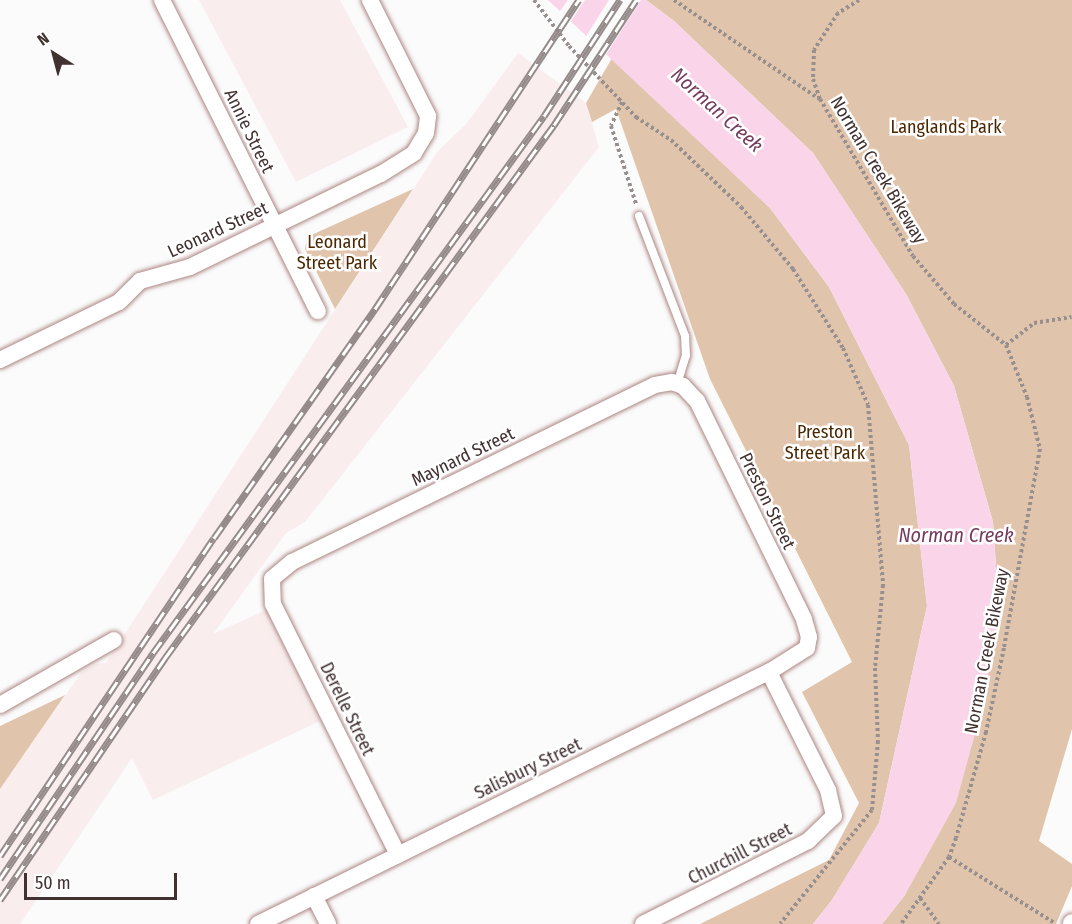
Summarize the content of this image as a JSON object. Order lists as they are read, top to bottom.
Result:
{
  "streets": {
    "street": [
      "Annie Street",
      "Leonard Street",
      "Maynard Street",
      "Preston Street",
      "Derelle Street",
      "Salisbury Street",
      "Churchill Street"
    ],
    "path": ["Norman Creek Bikeway"]
  },
  "crossings": [
    ["Annie Street", "Leonard Street"],
    ["Maynard Street", "Preston Street"],
    ["Maynard Street", "Derelle Street"],
    ["Preston Street", "Salisbury Street"],
    ["Derelle Street", "Salisbury Street"],
    ["Salisbury Street", "Churchill Street"]
  ],
  "water": ["Norman Creek"],
  "parks": ["Langlands Park", "Leonard Street Park", "Preston Street Park"],
  "scale_bar": "50 m",
  "north": "top left"
}
